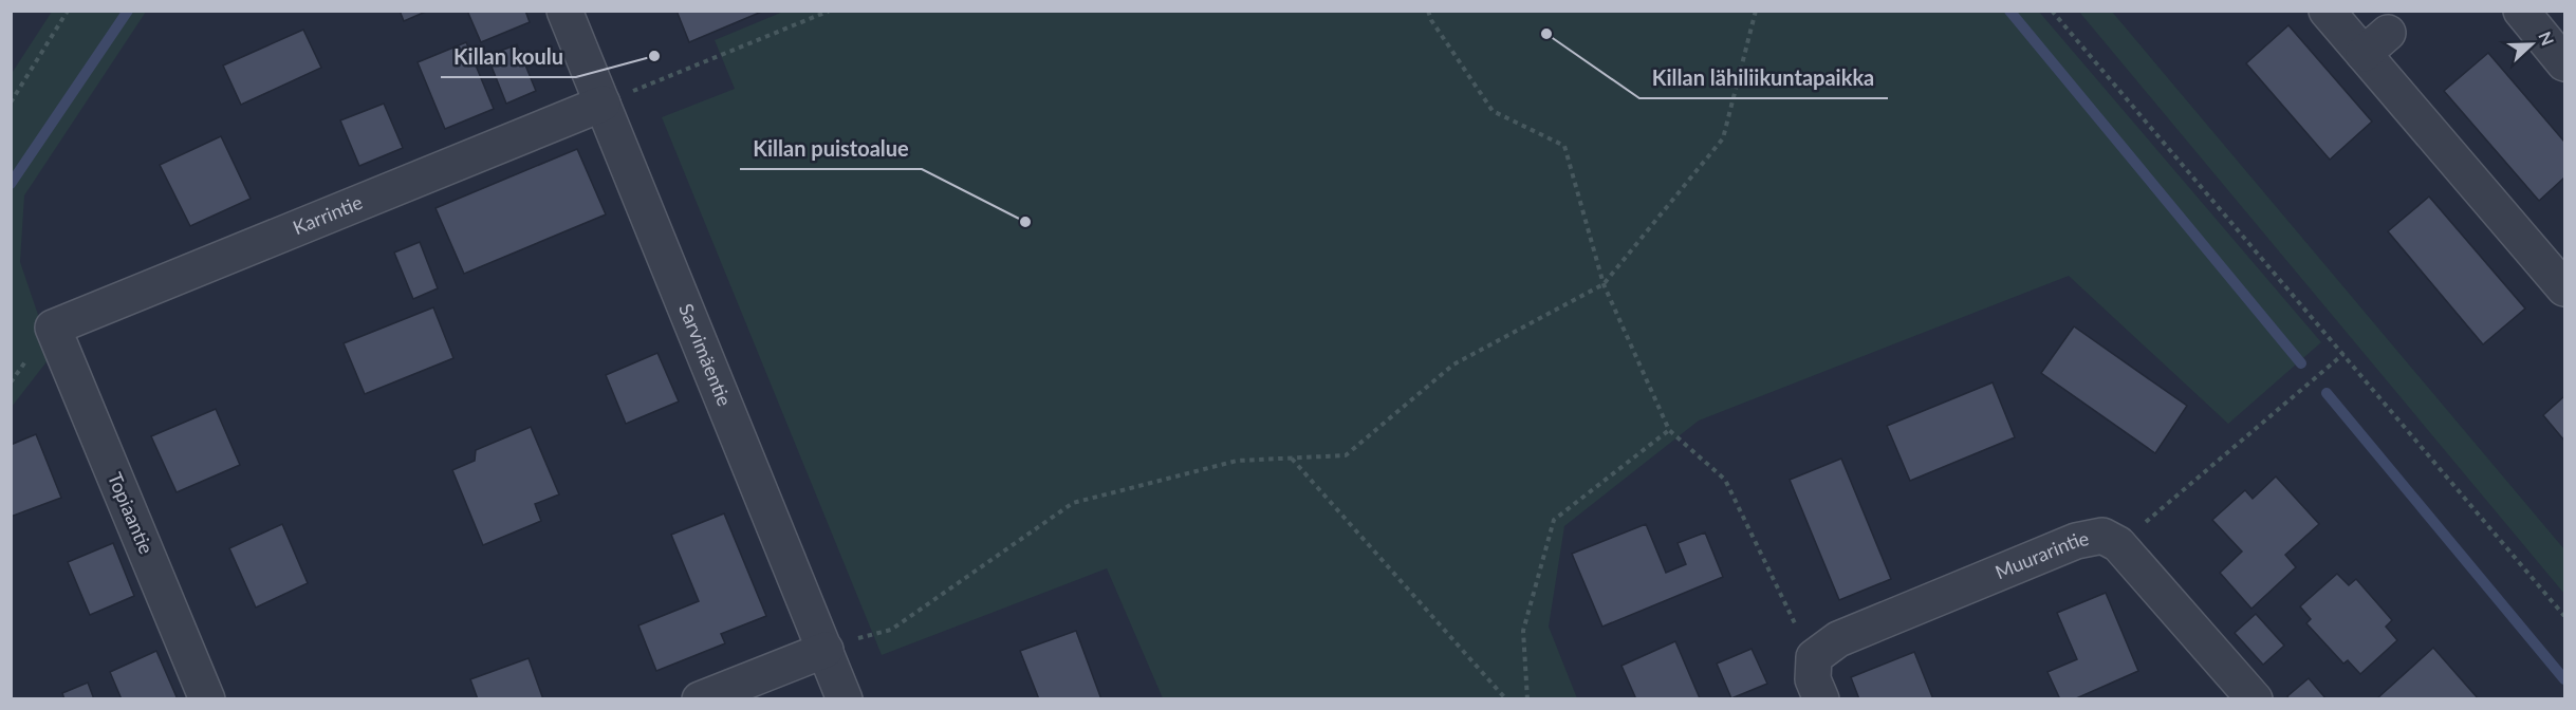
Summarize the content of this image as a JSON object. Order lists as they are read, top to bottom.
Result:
{
  "streets": {
    "street": [
      "Karrintie",
      "Sarvimäentie",
      "Topiaantie",
      "Muurarintie"
    ]
  },
  "crossings": [
    ["Karrintie", "Sarvimäentie"],
    ["Karrintie", "Topiaantie"]
  ],
  "places": ["Killan lähiliikuntapaikka", "Killan koulu", "Killan puistoalue"],
  "north": "right"
}
